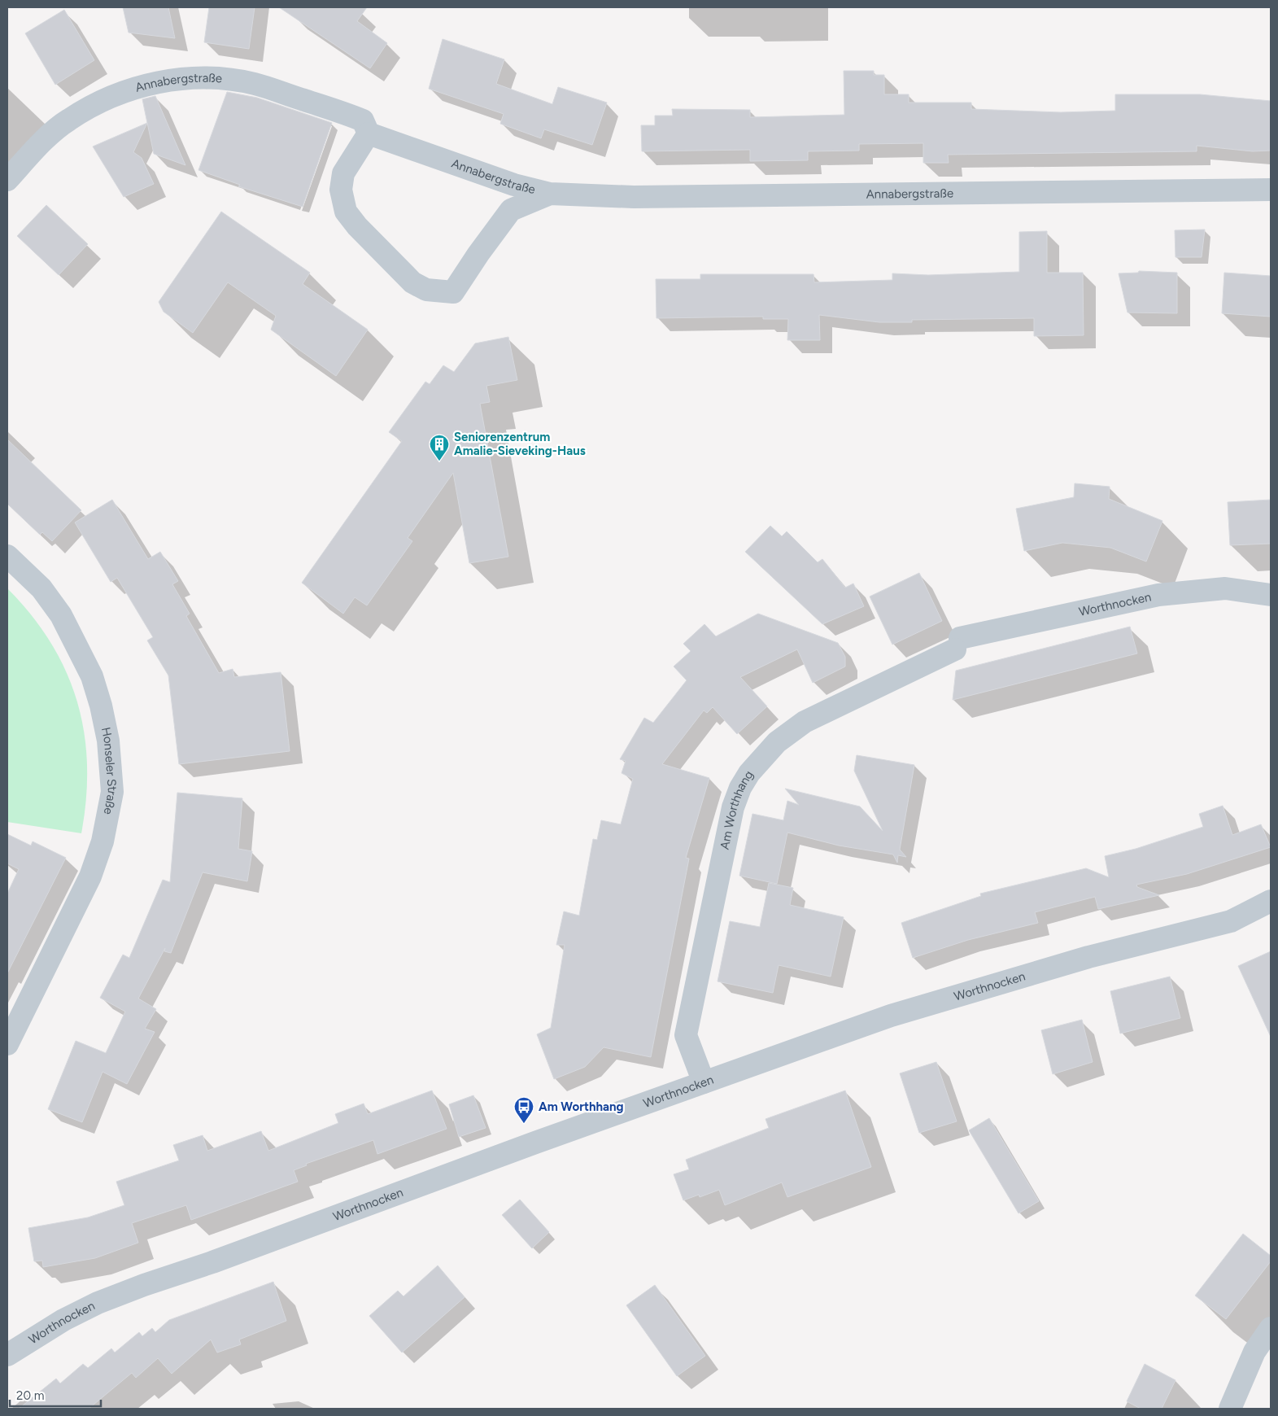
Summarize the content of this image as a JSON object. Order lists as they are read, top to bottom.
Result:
{
  "streets": {
    "street": [
      "Annabergstraße",
      "Worthnocken",
      "Honseler Straße",
      "Am Worthhang"
    ]
  },
  "crossings": [
    ["Worthnocken", "Am Worthhang"]
  ],
  "places": {
    "building": ["Seniorenzentrum Amalie-Sieveking-Haus"],
    "bus stop": ["Am Worthhang"]
  },
  "scale_bar": "20 m"
}
